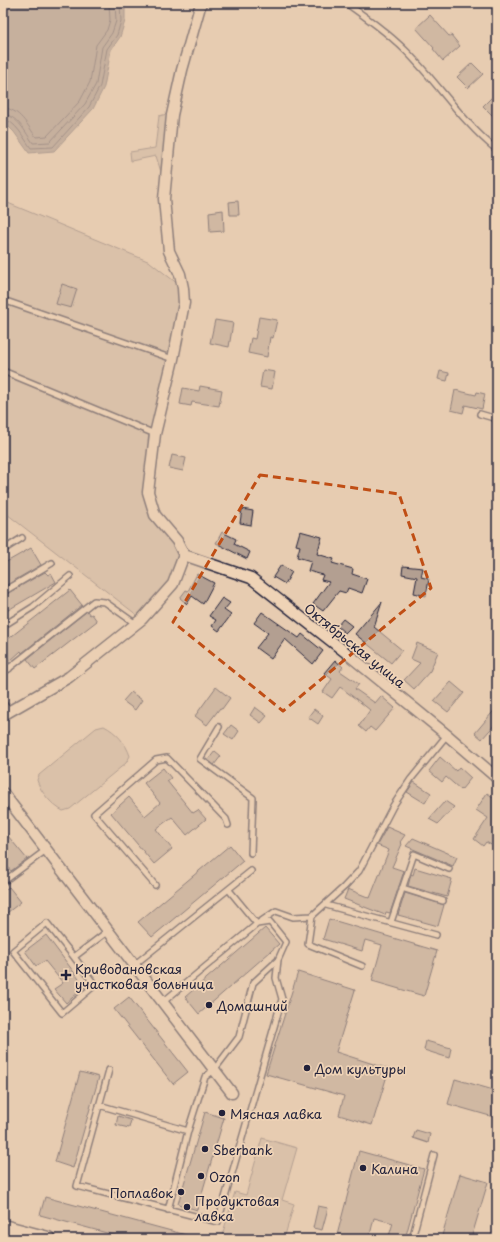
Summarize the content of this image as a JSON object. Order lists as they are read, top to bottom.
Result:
{
  "streets": {
    "street": ["Октябрьская улица"]
  },
  "places": {
    "health": ["Криводановская участковая больница"],
    "other": [
      "Домашний",
      "Дом культуры",
      "Мясная лавка",
      "Sberbank",
      "Калина",
      "Ozon",
      "Поплавок",
      "Продуктовая лавка"
    ]
  }
}
